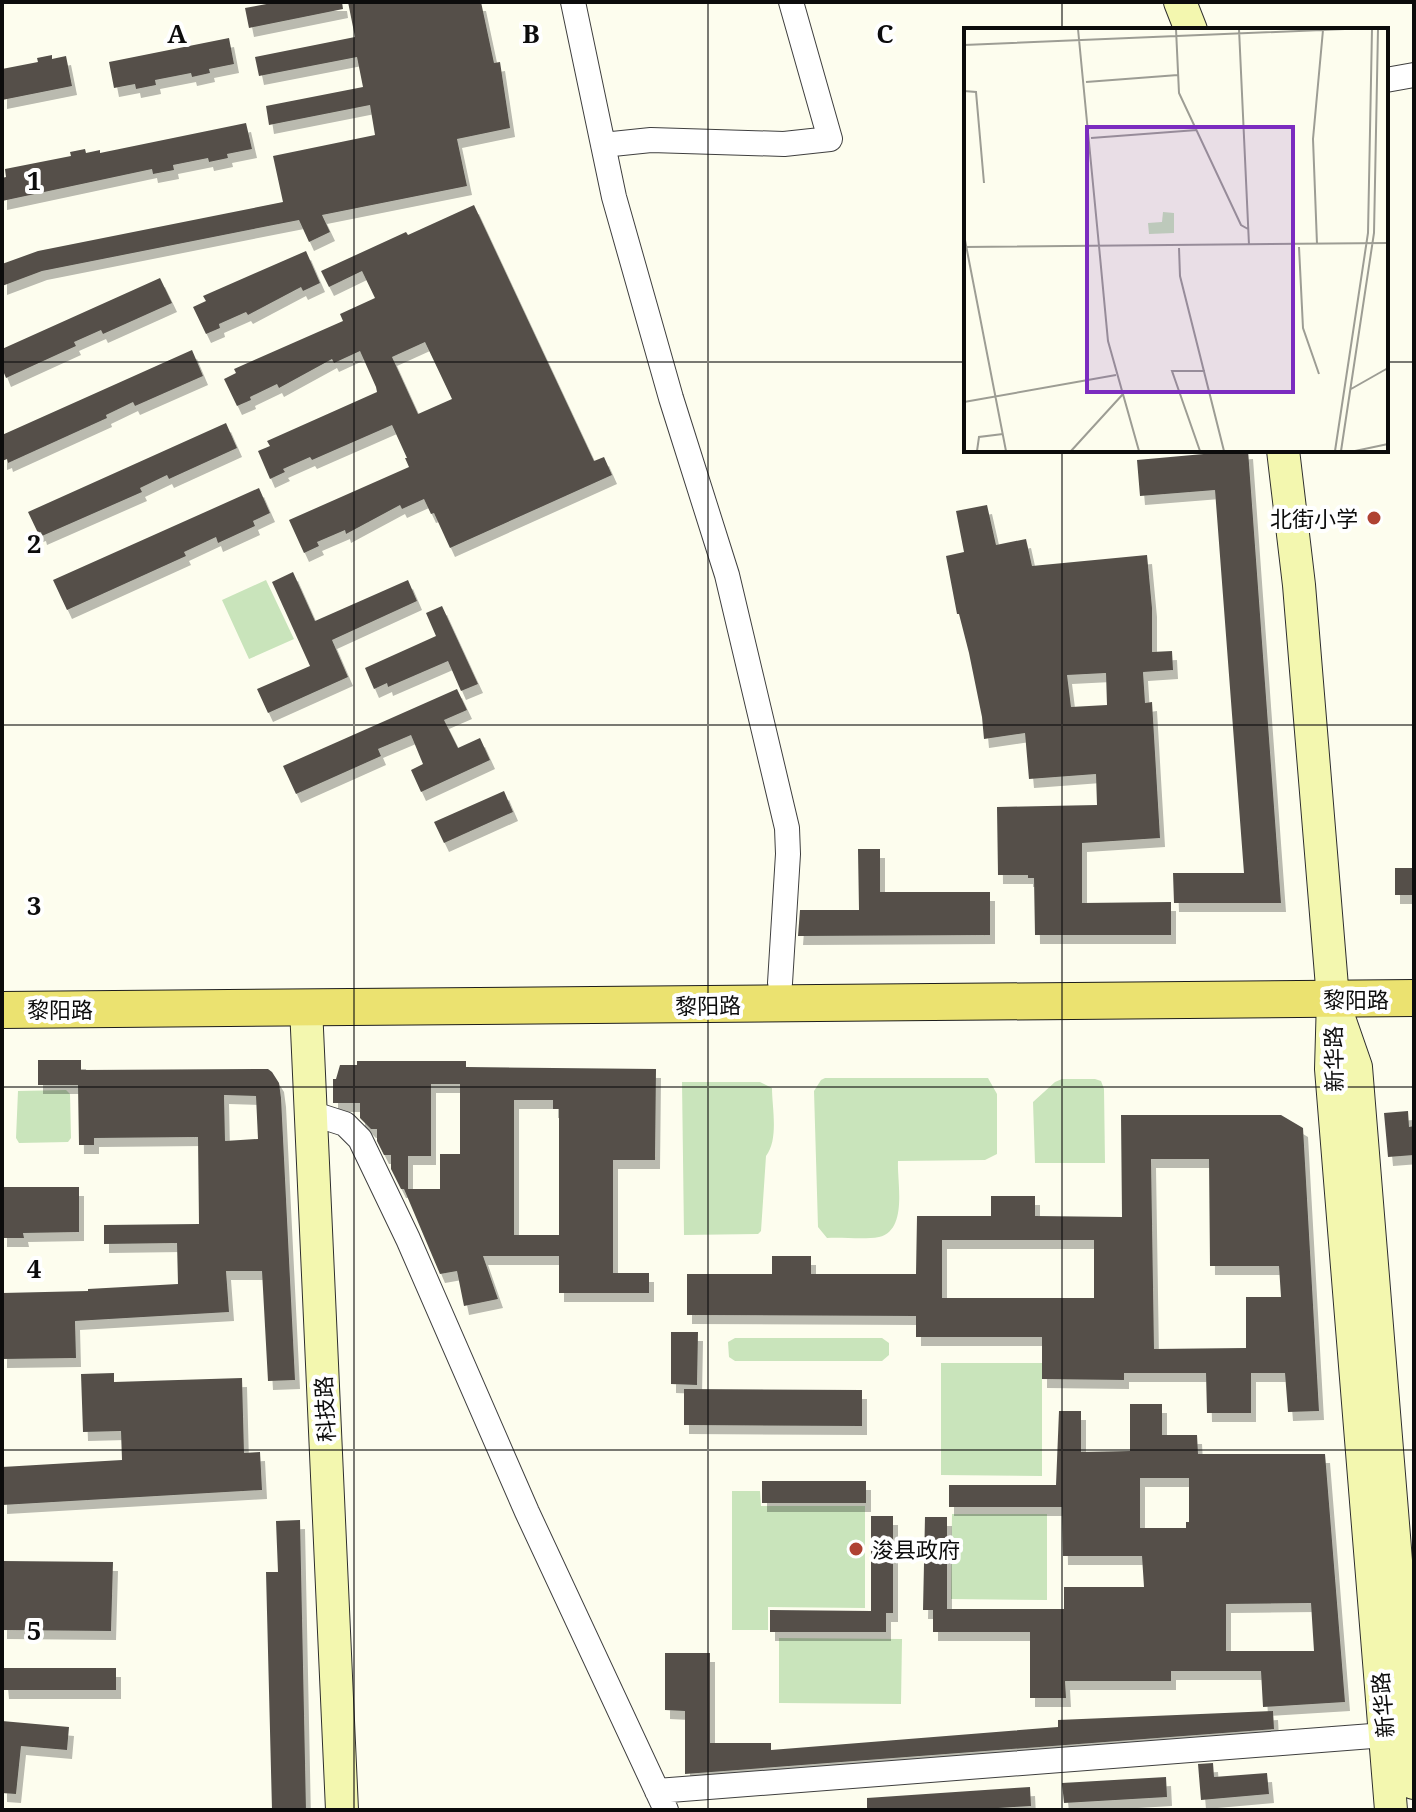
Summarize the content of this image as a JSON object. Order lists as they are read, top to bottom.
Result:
{
  "streets": {
    "main road": ["黎阳路", "新华路", "科技路"]
  },
  "crossings": [
    ["黎阳路", "新华路"],
    ["黎阳路", "科技路"]
  ],
  "places": ["北街小学", "浚县政府"],
  "grid": {
    "columns": ["A", "B", "C"],
    "rows": [
      "1",
      "2",
      "3",
      "4",
      "5"
    ]
  }
}
